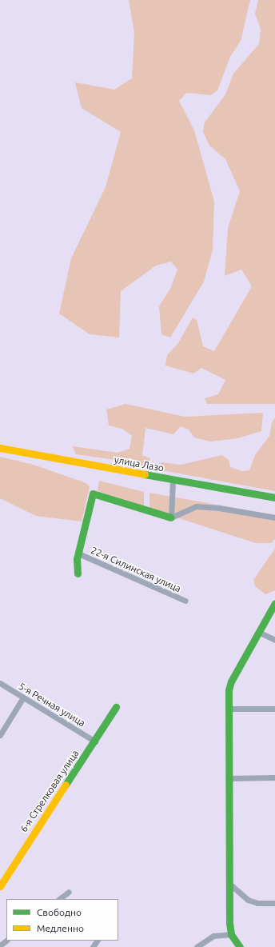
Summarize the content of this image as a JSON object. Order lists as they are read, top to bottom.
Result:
{
  "streets": {
    "street": [
      "улица Лазо",
      "22-я Силинская улица",
      "5-я Речная улица",
      "6-я Стрелковая улица"
    ]
  },
  "crossings": [
    ["5-я Речная улица", "6-я Стрелковая улица"]
  ],
  "legend": ["Свободно", "Медленно"]
}
